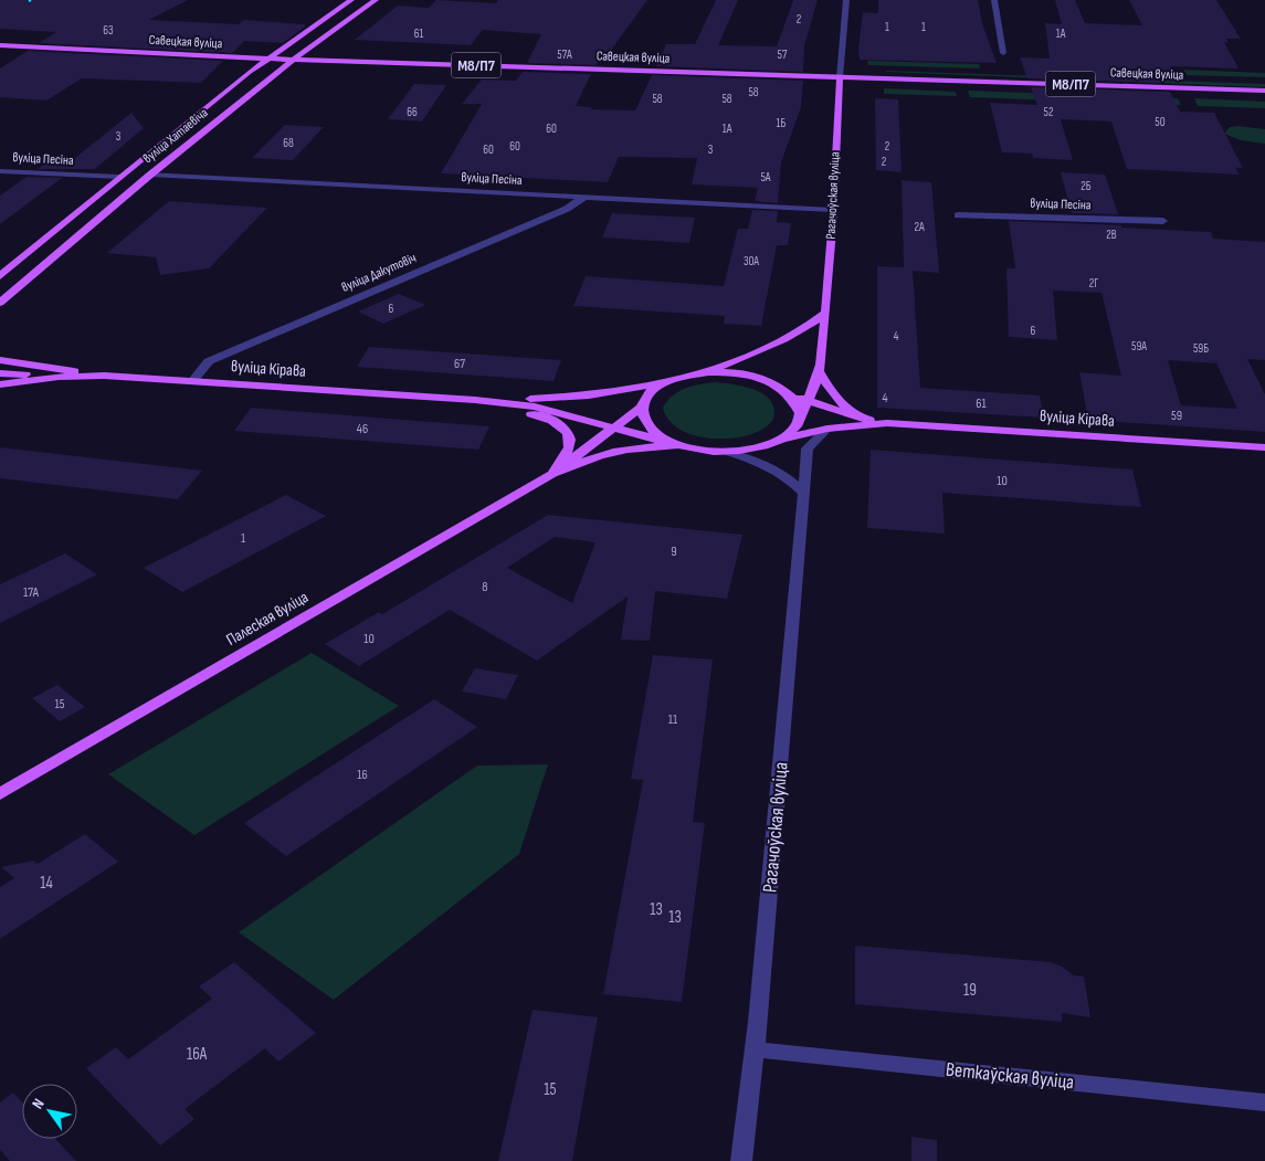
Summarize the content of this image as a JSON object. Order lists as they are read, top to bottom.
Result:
{
  "streets": {
    "main road": [
      "Савецкая вуліца",
      "М8/П7",
      "вуліца Хатаевіча",
      "Рагачоўская вуліца",
      "вуліца Кірава",
      "Палеская вуліца"
    ],
    "street": ["вуліца Песіна", "вуліца Дакутовіч", "Веткаўская вуліца"]
  },
  "crossings": [
    ["Савецкая вуліца", "вуліца Хатаевіча"],
    ["Савецкая вуліца", "Рагачоўская вуліца"],
    ["вуліца Хатаевіча", "вуліца Песіна"],
    ["вуліца Песіна", "Рагачоўская вуліца"],
    ["вуліца Песіна", "вуліца Дакутовіч"],
    ["Рагачоўская вуліца", "вуліца Кірава"],
    ["Рагачоўская вуліца", "Веткаўская вуліца"],
    ["вуліца Дакутовіч", "вуліца Кірава"],
    ["вуліца Кірава", "Палеская вуліца"]
  ],
  "house_numbers": [
    "2",
    "1",
    "1",
    "63",
    "61",
    "1А",
    "57А",
    "57",
    "58",
    "58",
    "58",
    "66",
    "52",
    "50",
    "1Б",
    "60",
    "1А",
    "3",
    "68",
    "60",
    "2",
    "60",
    "3",
    "2",
    "5А",
    "2Б",
    "2А",
    "2В",
    "30А",
    "2Г",
    "6",
    "6",
    "4",
    "59А",
    "59Б",
    "67",
    "4",
    "61",
    "59",
    "46",
    "10",
    "1",
    "9",
    "8",
    "17А",
    "10",
    "15",
    "11",
    "16",
    "14",
    "13",
    "13",
    "19",
    "16А",
    "15"
  ],
  "north": "top left"
}
